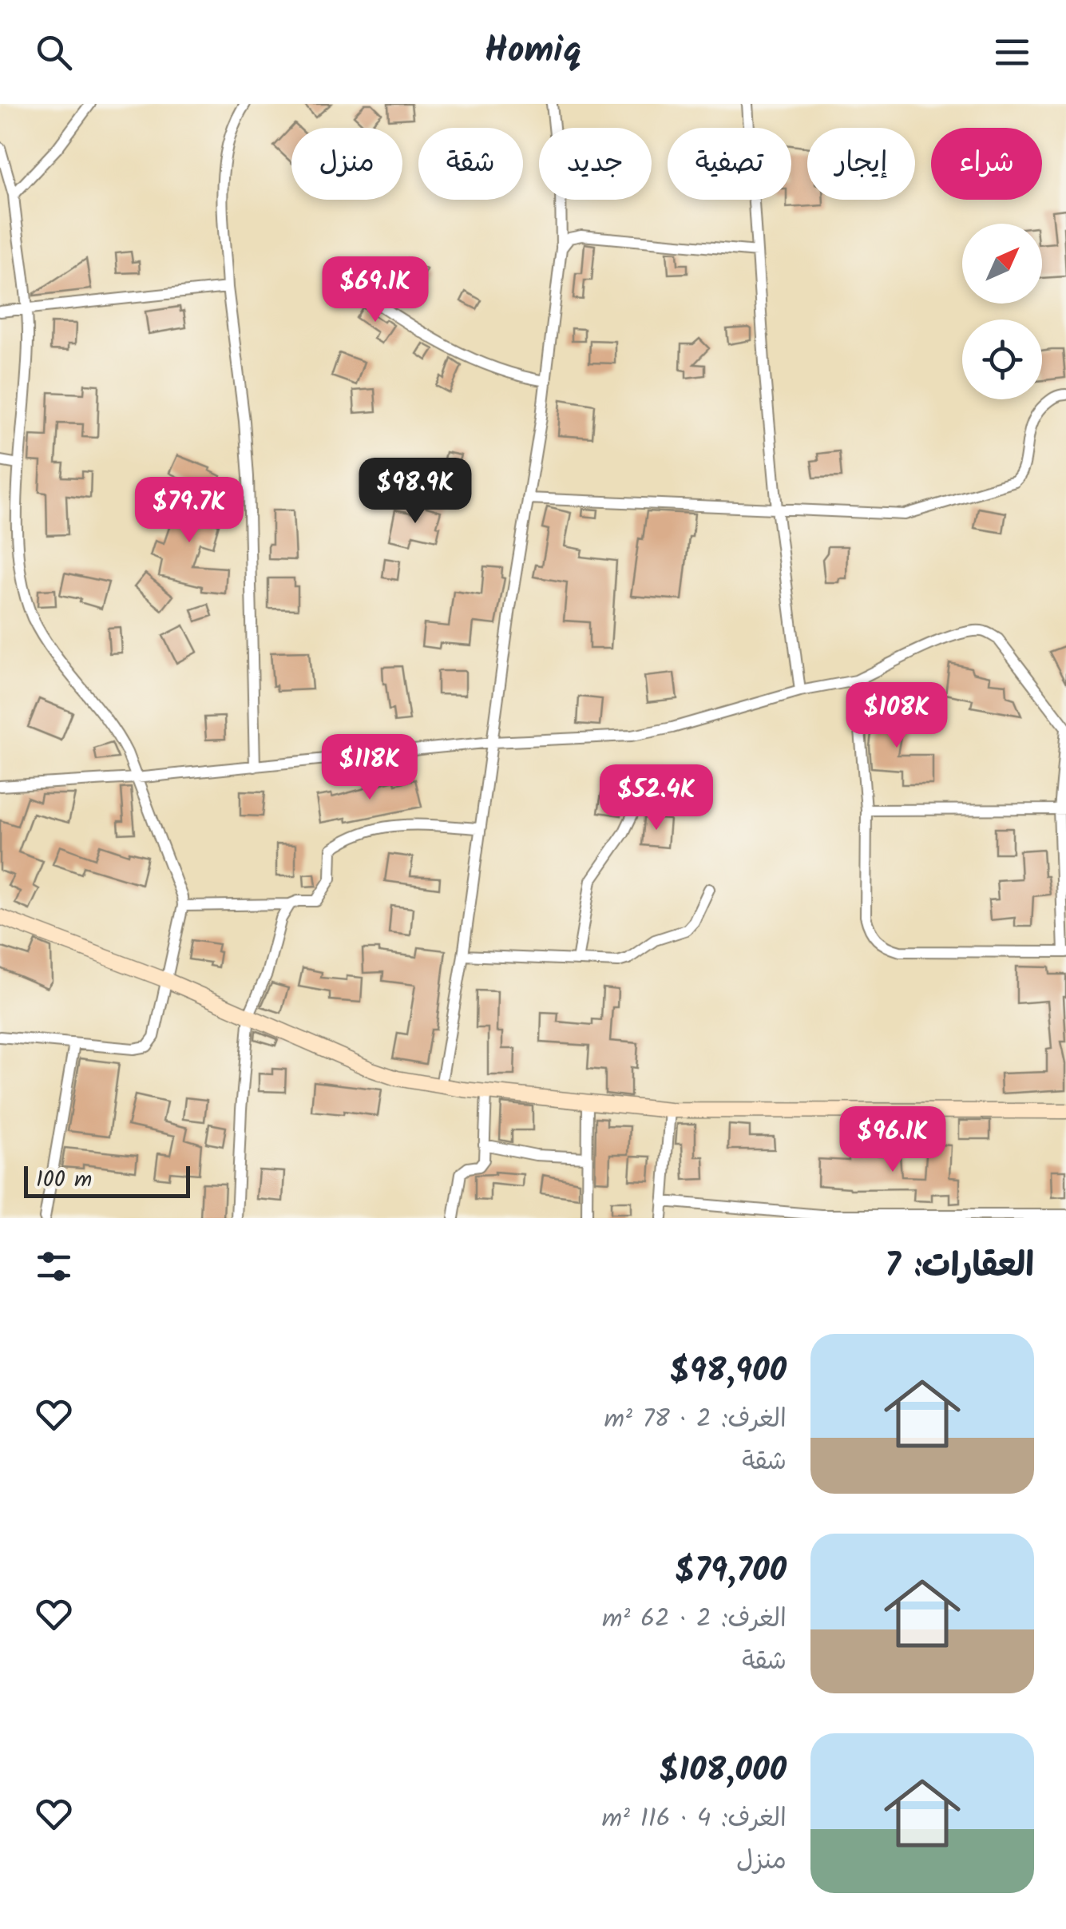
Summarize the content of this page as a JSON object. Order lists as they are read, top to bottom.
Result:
{
  "scale_bar": "100 m",
  "north": "top right",
  "page": {
    "header": "Homiq",
    "chip": [
      "شراء",
      "إيجار",
      "تصفية",
      "جديد",
      "شقة",
      "منزل"
    ],
    "price": [
      "$69.1K",
      "$98.9K",
      "$79.7K",
      "$108K",
      "$118K",
      "$52.4K",
      "$96.1K"
    ],
    "scale": "100 m",
    "heading": "العقارات: 7",
    "list": [
      {
        "name": "$98,900",
        "note": "الغرف: 2 · 78 m² · شقة"
      },
      {
        "name": "$79,700",
        "note": "الغرف: 2 · 62 m² · شقة"
      },
      {
        "name": "$108,000",
        "note": "الغرف: 4 · 116 m² · منزل"
      }
    ]
  }
}
